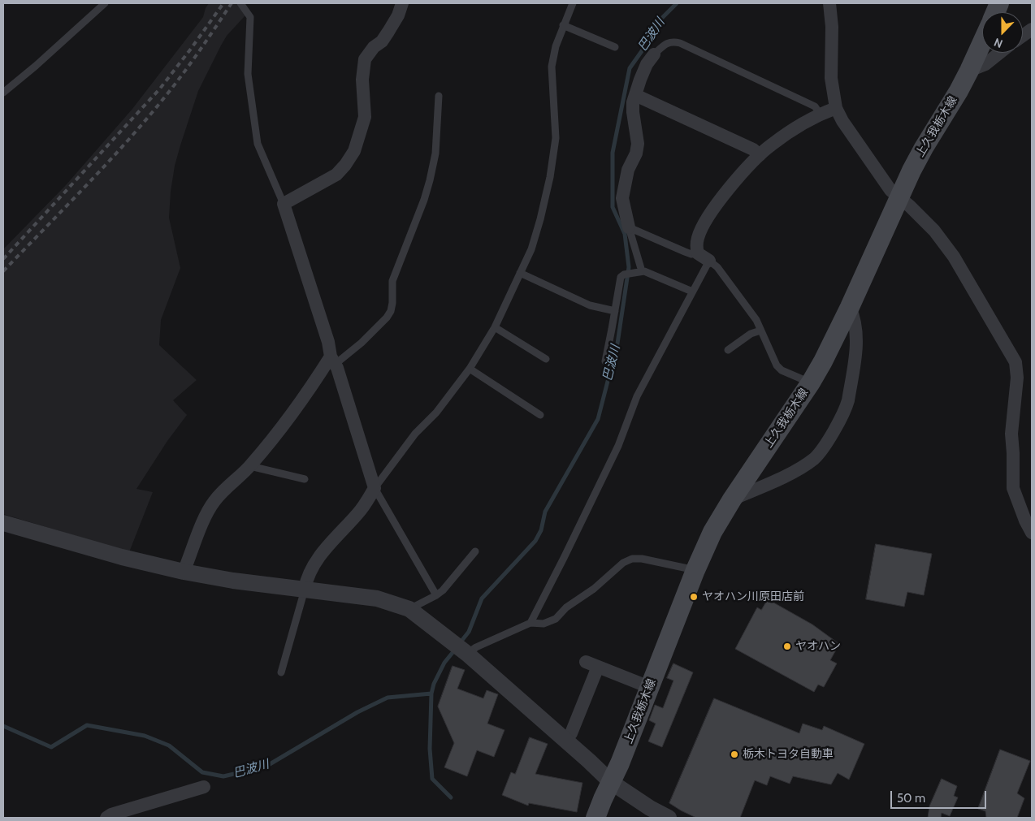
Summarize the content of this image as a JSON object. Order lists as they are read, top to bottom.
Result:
{
  "streets": {
    "main road": ["上久我栃木線"]
  },
  "water": ["巴波川"],
  "places": ["ヤオハン川原田店前", "ヤオハン", "栃木トヨタ自動車"],
  "scale_bar": "50 m",
  "north": "bottom"
}
